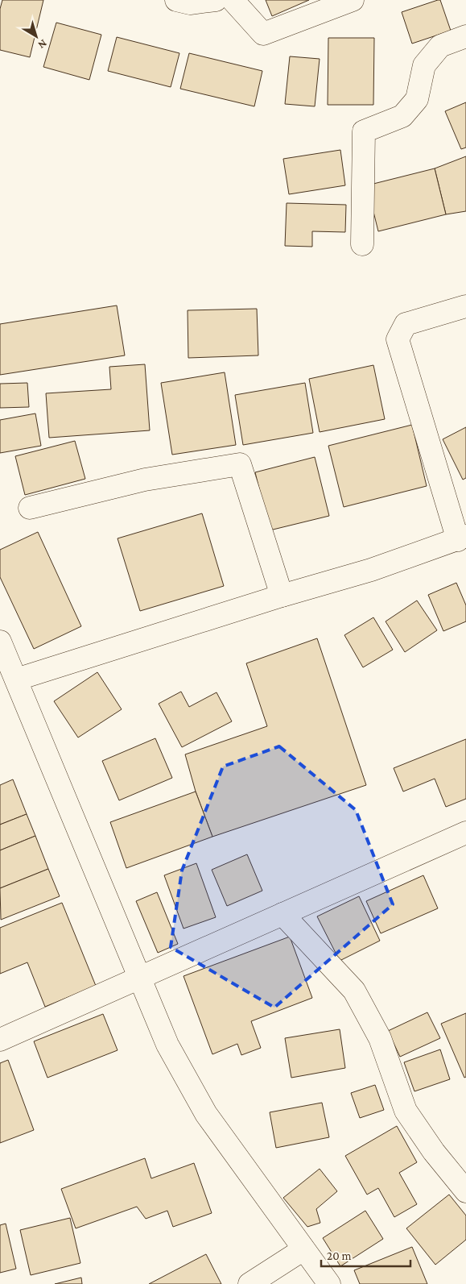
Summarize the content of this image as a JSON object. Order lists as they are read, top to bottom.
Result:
{
  "scale_bar": "20 m",
  "north": "bottom right"
}
